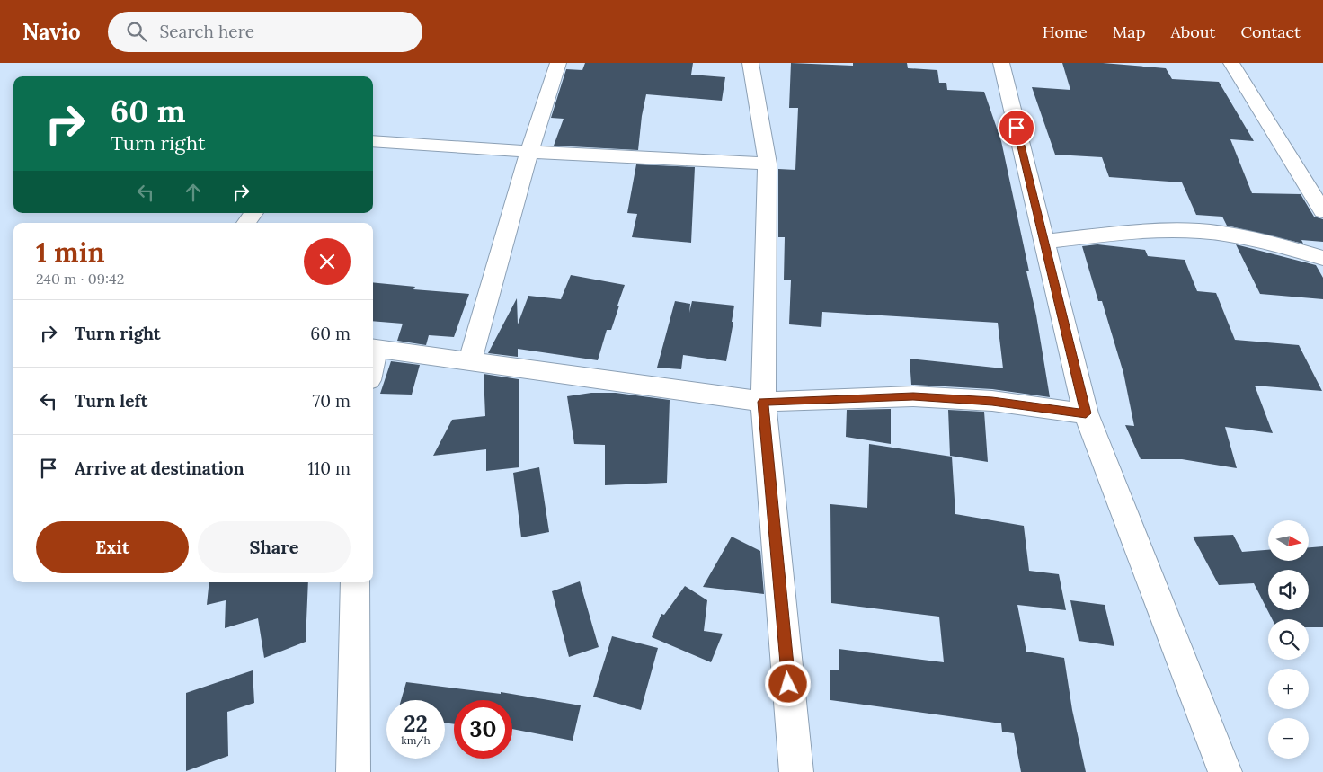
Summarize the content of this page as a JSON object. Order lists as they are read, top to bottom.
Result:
{
  "north": "right",
  "page": {
    "header": "Navio",
    "search": "Search here",
    "nav": [
      "Home",
      "Map",
      "About",
      "Contact"
    ],
    "turn": ["60 m", "Turn right"],
    "heading": ["1 min", "240 m · 09:42"],
    "list": [
      {
        "name": "Turn right",
        "value": "60 m"
      },
      {
        "name": "Turn left",
        "value": "70 m"
      },
      {
        "name": "Arrive at destination",
        "value": "110 m"
      }
    ],
    "buttons": ["Exit", "Share"],
    "map_buttons": ["+", "−"],
    "speed": "22 km/h",
    "limit": "30"
  }
}
